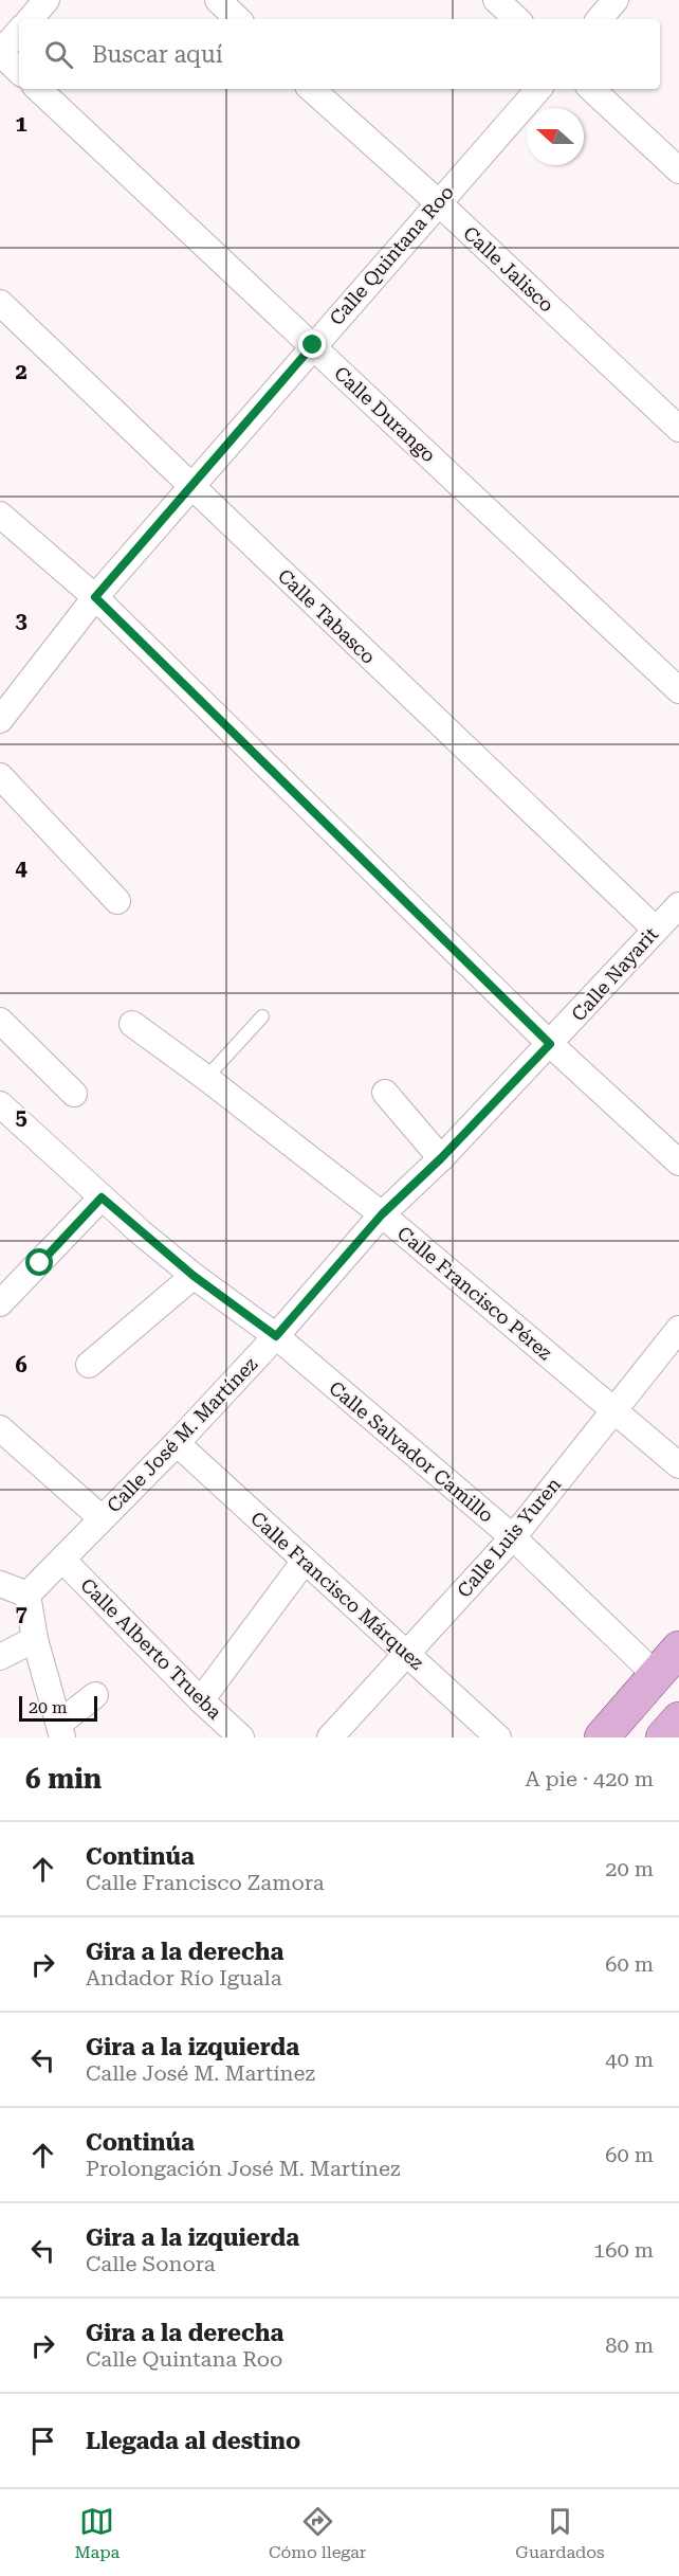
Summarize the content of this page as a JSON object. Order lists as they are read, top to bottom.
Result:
{
  "streets": {
    "street": [
      "Calle Quintana Roo",
      "Calle Jalisco",
      "Calle Durango",
      "Calle Tabasco",
      "Calle Nayarit",
      "Calle Francisco Pérez",
      "Calle José M. Martínez",
      "Calle Salvador Camillo",
      "Calle Luis Yuren",
      "Calle Francisco Márquez",
      "Calle Alberto Trueba"
    ]
  },
  "crossings": [
    ["Calle Quintana Roo", "Calle Jalisco"],
    ["Calle Quintana Roo", "Calle Durango"],
    ["Calle Quintana Roo", "Calle Tabasco"],
    ["Calle Tabasco", "Calle Nayarit"],
    ["Calle Nayarit", "Calle José M. Martínez"],
    ["Calle Francisco Pérez", "Calle José M. Martínez"],
    ["Calle Francisco Pérez", "Calle Luis Yuren"],
    ["Calle José M. Martínez", "Calle Salvador Camillo"],
    ["Calle José M. Martínez", "Calle Francisco Márquez"],
    ["Calle José M. Martínez", "Calle Alberto Trueba"],
    ["Calle Salvador Camillo", "Calle Luis Yuren"],
    ["Calle Luis Yuren", "Calle Francisco Márquez"]
  ],
  "scale_bar": "20 m",
  "north": "left",
  "page": {
    "search": "Buscar aquí",
    "scale": "20 m",
    "heading": ["6 min", "A pie · 420 m"],
    "list": [
      ["Continúa", "Calle Francisco Zamora", "20 m"],
      ["Gira a la derecha", "Andador Río Iguala", "60 m"],
      ["Gira a la izquierda", "Calle José M. Martínez", "40 m"],
      ["Continúa", "Prolongación José M. Martínez", "60 m"],
      ["Gira a la izquierda", "Calle Sonora", "160 m"],
      ["Gira a la derecha", "Calle Quintana Roo", "80 m"],
      "Llegada al destino"
    ],
    "nav": ["Mapa", "Cómo llegar", "Guardados"]
  },
  "grid": {
    "rows": [
      "1",
      "2",
      "3",
      "4",
      "5",
      "6",
      "7"
    ]
  }
}
